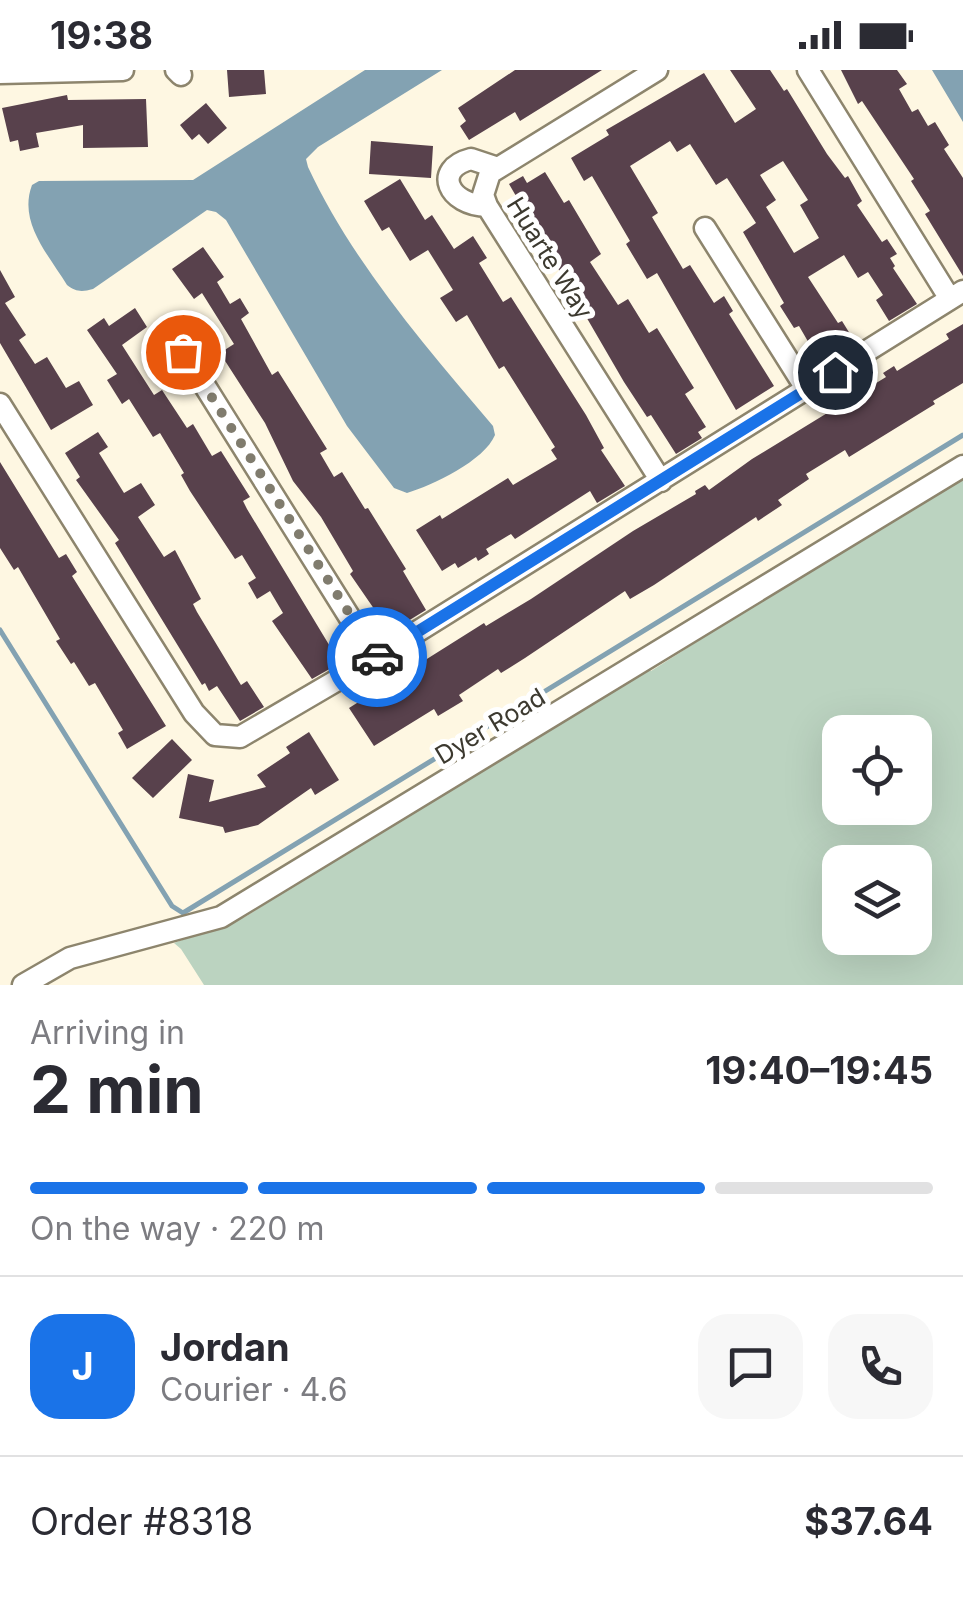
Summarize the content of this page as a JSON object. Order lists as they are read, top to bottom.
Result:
{
  "streets": {
    "street": ["Huarte Way", "Dyer Road"]
  },
  "page": {
    "status": "19:38",
    "heading": ["2 min", "Arriving in", "19:40–19:45"],
    "panel": [
      "Jordan",
      "Courier · 4.6",
      "Order #8318",
      "$37.64"
    ],
    "bar": "On the way · 220 m",
    "round": "J"
  }
}
